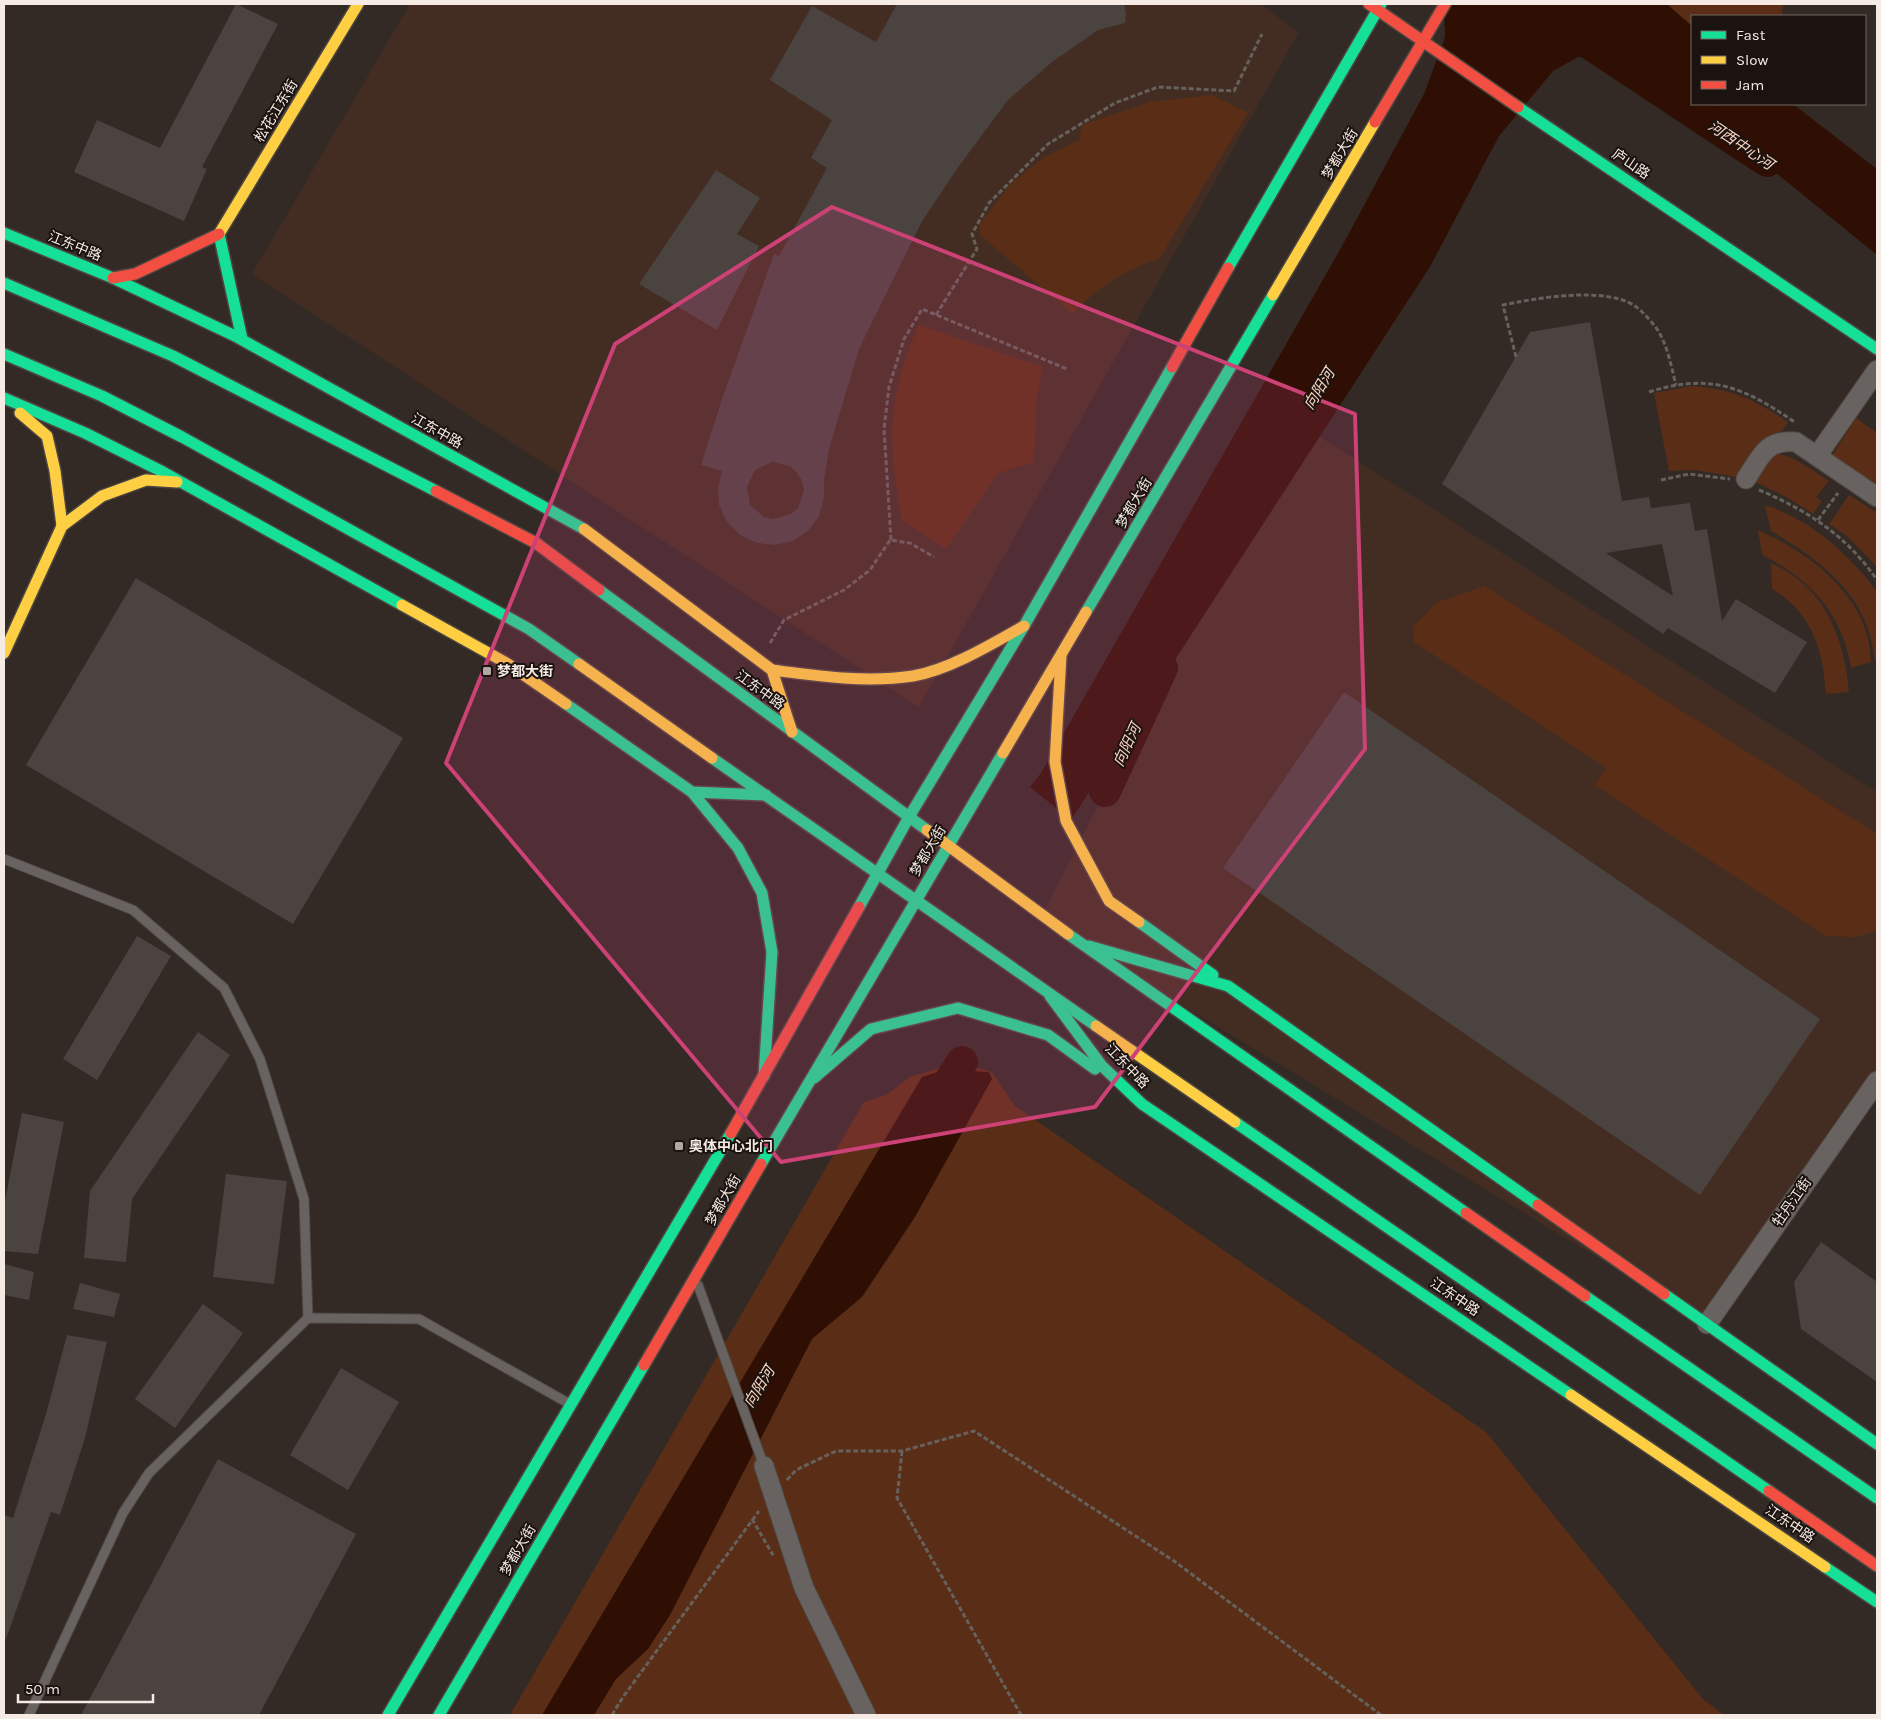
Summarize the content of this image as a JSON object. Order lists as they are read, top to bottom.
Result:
{
  "streets": {
    "main road": [
      "松花江东街",
      "梦都大街",
      "庐山路",
      "江东中路"
    ],
    "street": ["牡丹江街"]
  },
  "crossings": [
    ["梦都大街", "庐山路"],
    ["梦都大街", "江东中路"],
    ["江东中路", "牡丹江街"]
  ],
  "water": ["河西中心河", "向阳河"],
  "places": {
    "transit": ["梦都大街", "奥体中心北门"]
  },
  "legend": ["Fast", "Slow", "Jam"],
  "scale_bar": "50 m"
}
